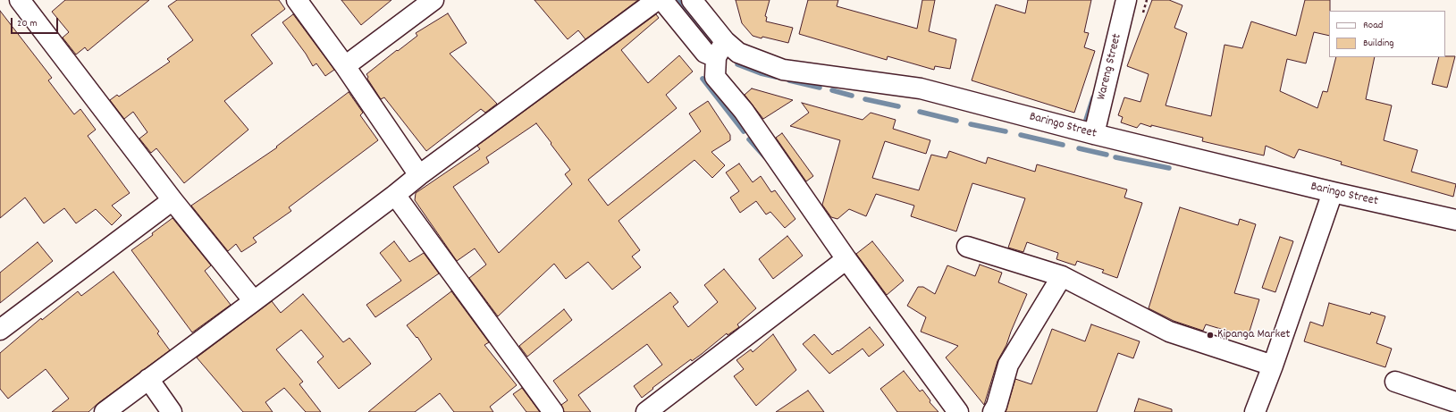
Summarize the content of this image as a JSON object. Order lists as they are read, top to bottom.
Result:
{
  "streets": {
    "street": ["Wareng Street", "Baringo Street"]
  },
  "crossings": [
    ["Wareng Street", "Baringo Street"]
  ],
  "places": ["Kipanga Market"],
  "legend": ["Road", "Building"],
  "scale_bar": "20 m"
}
